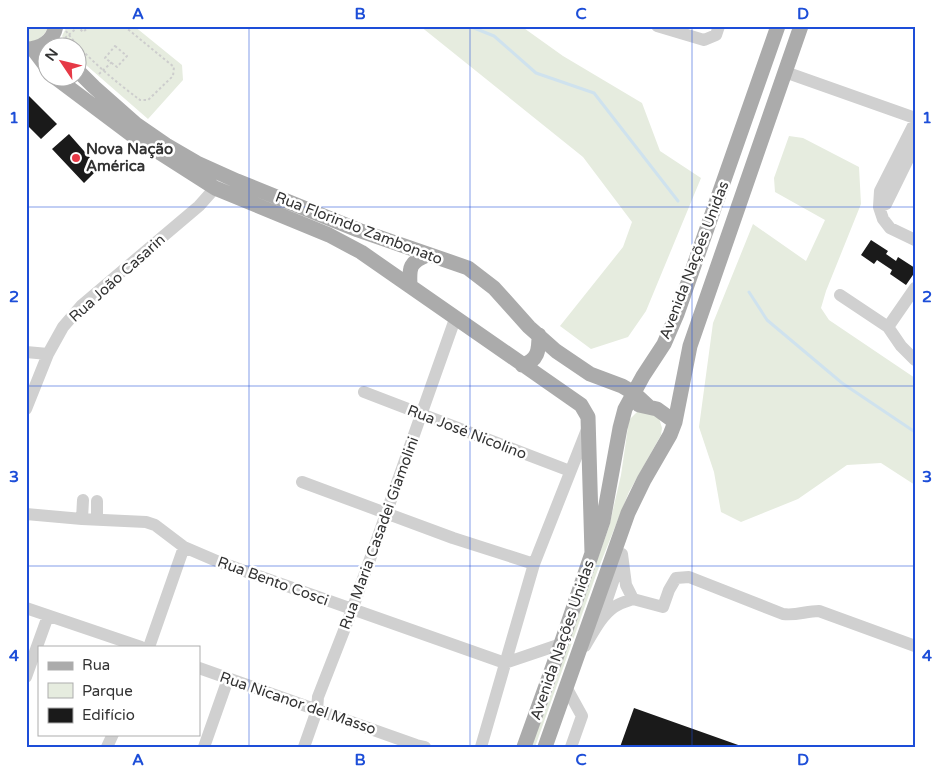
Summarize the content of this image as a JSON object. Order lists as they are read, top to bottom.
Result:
{
  "streets": {
    "main road": ["Rua Florindo Zambonato", "Avenida Nações Unidas"],
    "street": [
      "Rua João Casarin",
      "Rua José Nicolino",
      "Rua Maria Casadei Giamolini",
      "Rua Bento Cosci",
      "Rua Nicanor del Masso"
    ]
  },
  "crossings": [
    ["Rua Florindo Zambonato", "Avenida Nações Unidas"],
    ["Rua Florindo Zambonato", "Rua João Casarin"],
    ["Rua Florindo Zambonato", "Rua Maria Casadei Giamolini"],
    ["Rua José Nicolino", "Rua Maria Casadei Giamolini"],
    ["Rua Maria Casadei Giamolini", "Rua Bento Cosci"],
    ["Rua Maria Casadei Giamolini", "Rua Nicanor del Masso"]
  ],
  "places": ["Nova Nação América"],
  "legend": ["Rua", "Parque", "Edifício"],
  "north": "top left",
  "grid": {
    "columns": [
      "A",
      "B",
      "C",
      "D"
    ],
    "rows": [
      "1",
      "2",
      "3",
      "4"
    ]
  }
}
